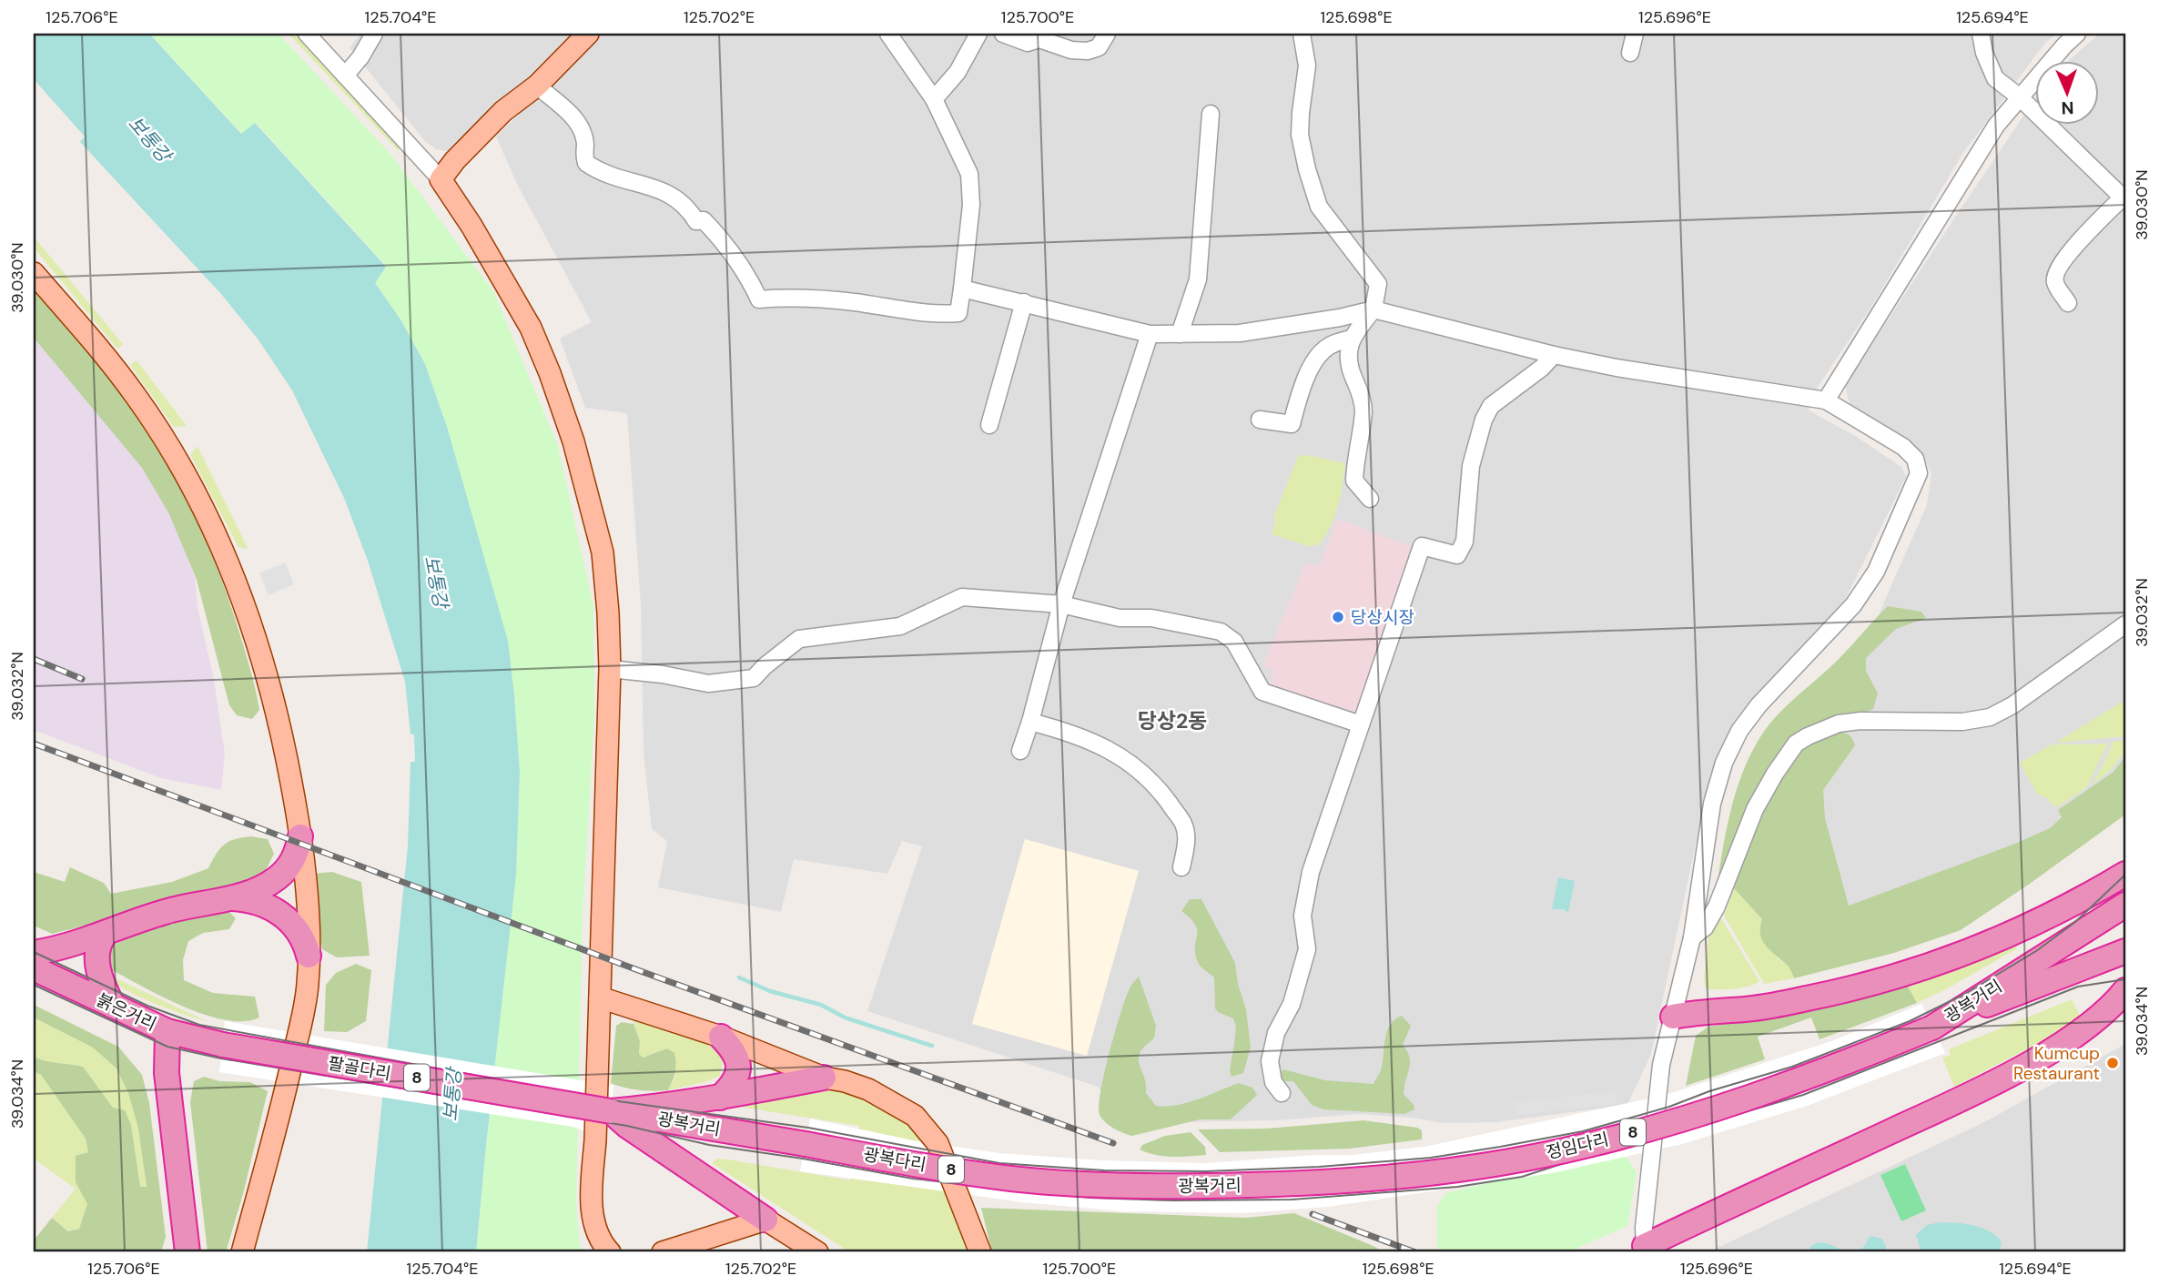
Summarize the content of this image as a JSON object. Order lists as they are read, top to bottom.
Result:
{
  "streets": {
    "highway": [
      "광복거리",
      "붉은거리",
      "팔골다리",
      "8",
      "정임다리",
      "광복다리"
    ]
  },
  "crossings": [
    ["광복거리", "팔골다리"],
    ["광복거리", "정임다리"],
    ["광복거리", "광복다리"],
    ["붉은거리", "팔골다리"]
  ],
  "districts": ["당상2동"],
  "water": ["보통강"],
  "places": ["당상시장", "Kumcup Restaurant"],
  "north": "bottom",
  "coordinates": [
    "125.706°E",
    "125.704°E",
    "125.702°E",
    "125.700°E",
    "125.698°E",
    "125.696°E",
    "125.694°E",
    "39.030°N",
    "39.032°N",
    "39.034°N"
  ]
}
